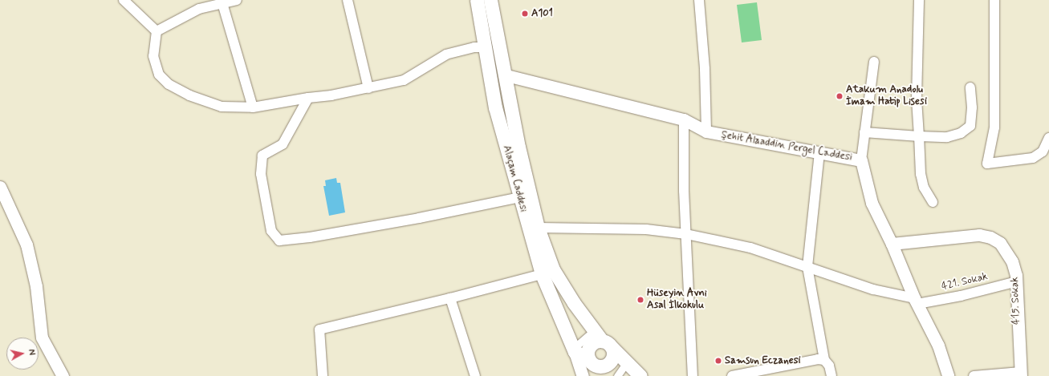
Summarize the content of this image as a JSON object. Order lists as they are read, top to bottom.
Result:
{
  "streets": {
    "main road": ["Alaçam Caddesi"],
    "street": ["Şehit Alaaddin Pergel Caddesi", "421. Sokak", "415. Sokak"]
  },
  "crossings": [
    ["Şehit Alaaddin Pergel Caddesi", "Alaçam Caddesi"],
    ["Şehit Alaaddin Pergel Caddesi", "421. Sokak"],
    ["Şehit Alaaddin Pergel Caddesi", "415. Sokak"],
    ["421. Sokak", "415. Sokak"]
  ],
  "places": [
    "A101",
    "Atakum Anadolu İmam Hatip Lisesi",
    "Hüseyin Avni Asal İlkokulu",
    "Samsun Eczanesi"
  ],
  "north": "right"
}
